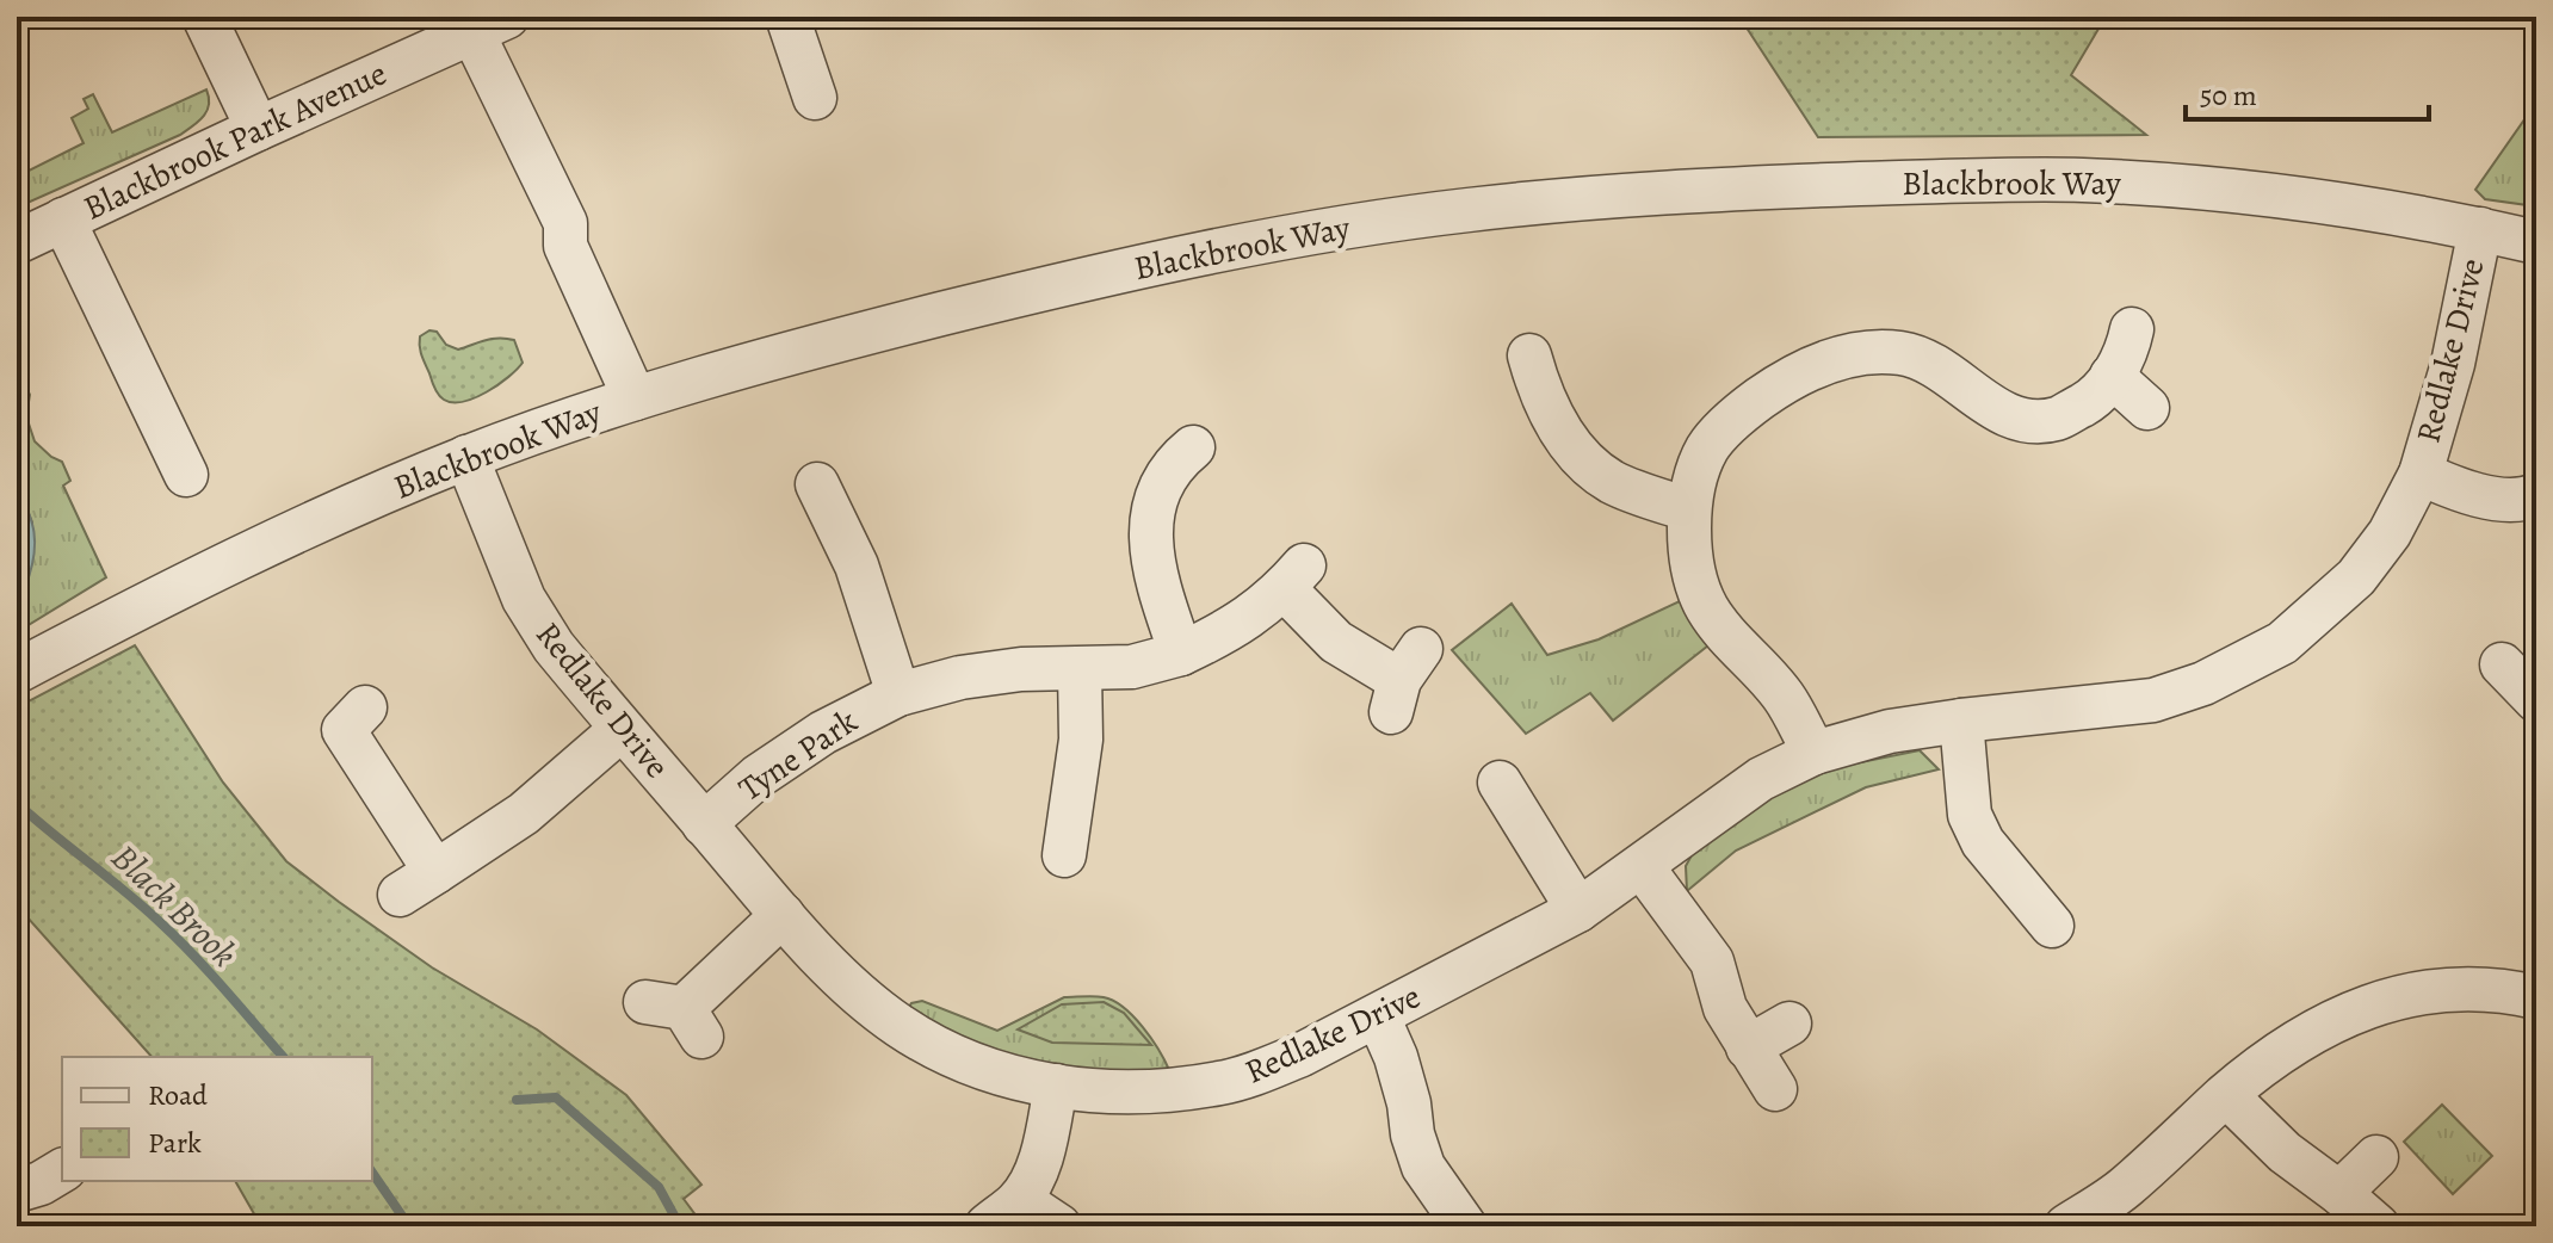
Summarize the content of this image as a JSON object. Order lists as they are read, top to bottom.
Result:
{
  "streets": {
    "street": [
      "Blackbrook Park Avenue",
      "Blackbrook Way",
      "Redlake Drive",
      "Tyne Park"
    ]
  },
  "crossings": [
    ["Blackbrook Way", "Redlake Drive"],
    ["Redlake Drive", "Tyne Park"]
  ],
  "water": ["Black Brook"],
  "legend": ["Road", "Park"],
  "scale_bar": "50 m"
}
